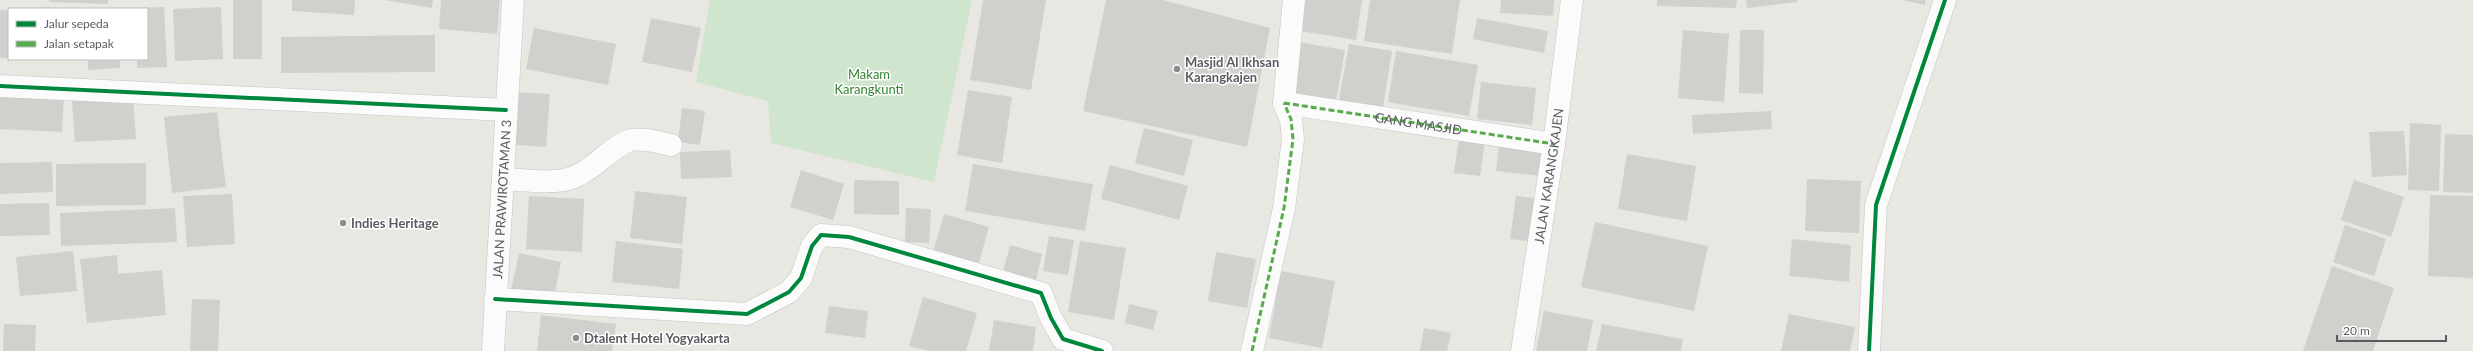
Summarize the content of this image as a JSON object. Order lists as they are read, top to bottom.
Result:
{
  "streets": {
    "street": ["GANG MASJID", "JALAN KARANGKAJEN", "JALAN PRAWIROTAMAN 3"]
  },
  "crossings": [
    ["GANG MASJID", "JALAN KARANGKAJEN"]
  ],
  "parks": ["Makam Karangkunti"],
  "places": ["Masjid Al Ikhsan Karangkajen", "Indies Heritage", "Dtalent Hotel Yogyakarta"],
  "legend": ["Jalur sepeda", "Jalan setapak"],
  "scale_bar": "20 m"
}
